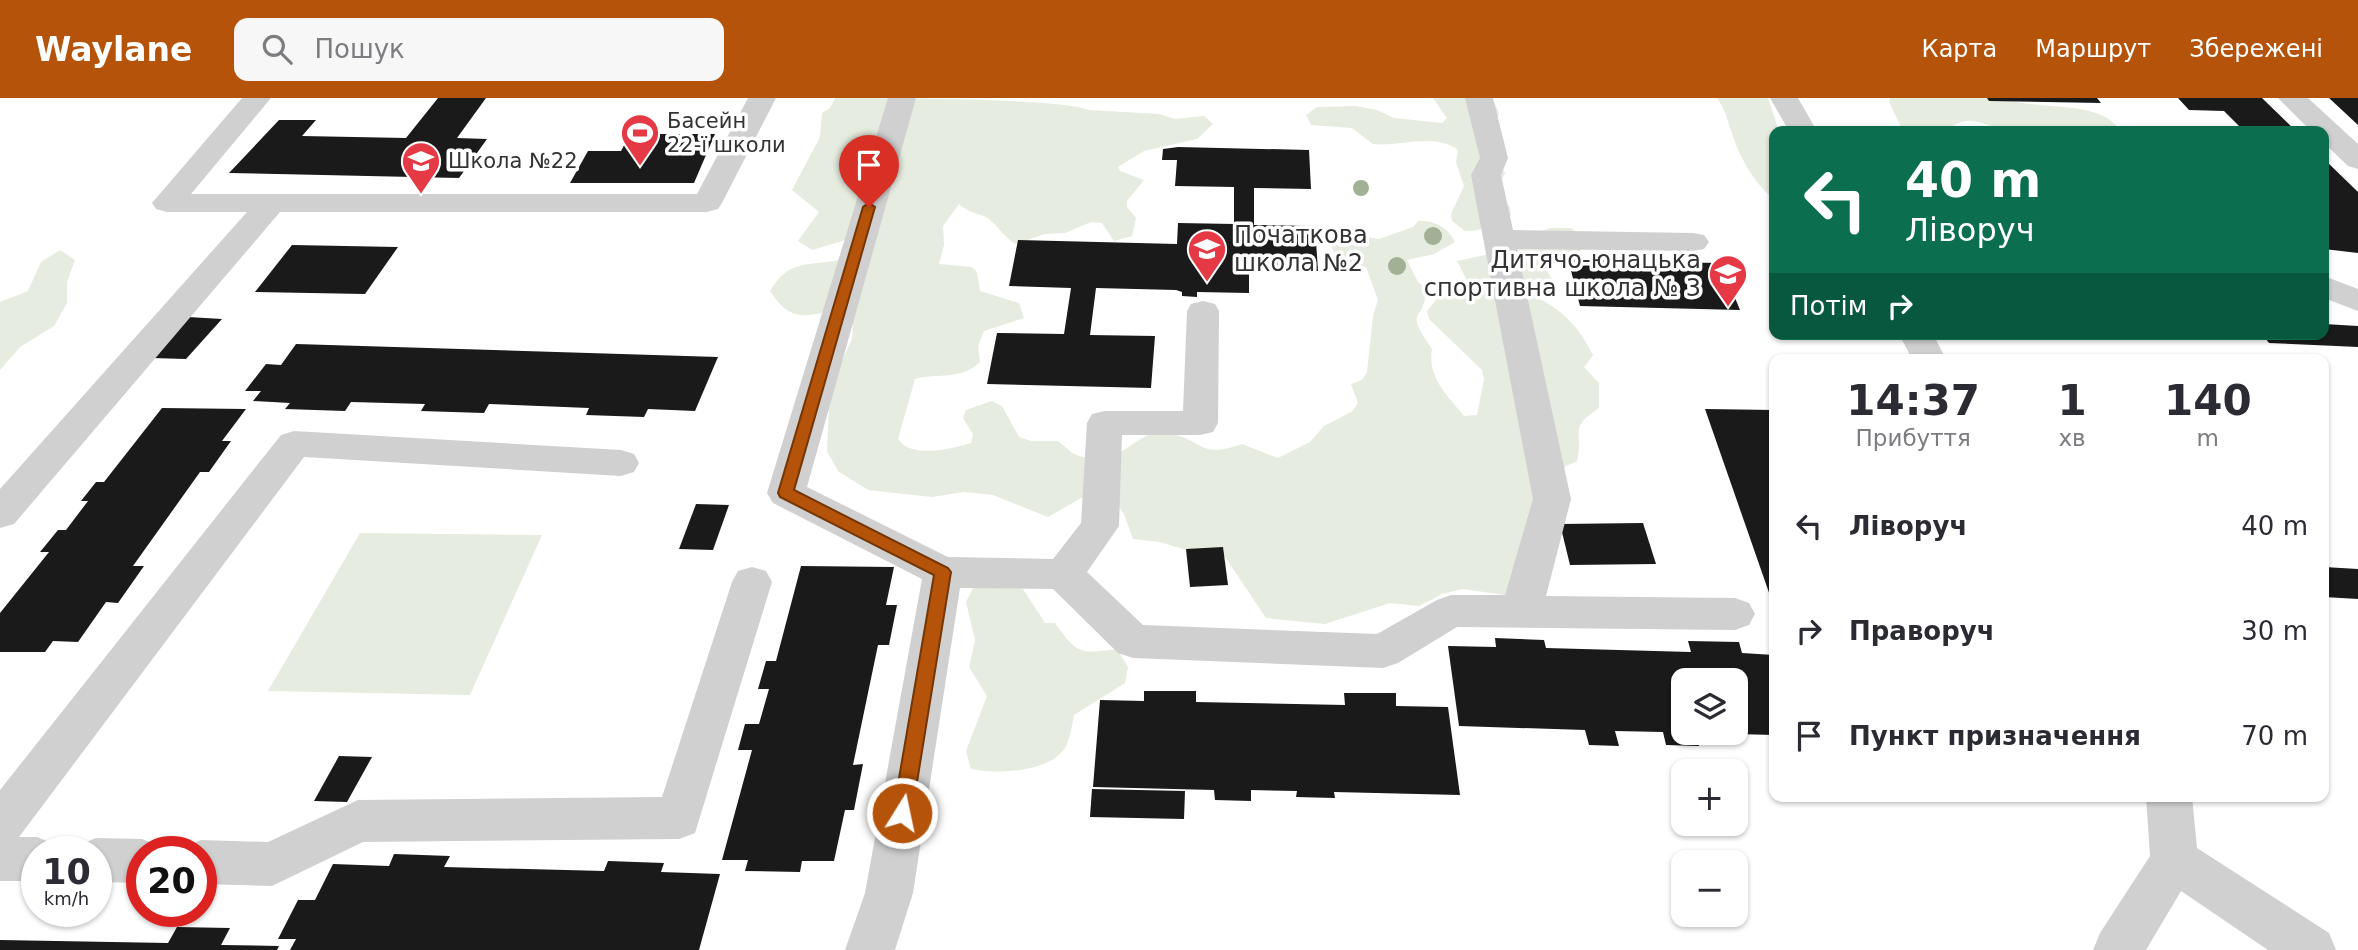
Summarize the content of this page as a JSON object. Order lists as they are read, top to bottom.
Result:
{
  "places": {
    "sports": ["Басейн 22-ї школи"],
    "school or university": ["Школа №22", "Початкова школа №2", "Дитячо-юнацька спортивна школа № 3"]
  },
  "page": {
    "header": "Waylane",
    "search": "Пошук",
    "nav": ["Карта", "Маршрут", "Збережені"],
    "turn": ["40 m", "Ліворуч"],
    "then": "Потім",
    "eta": [
      "14:37",
      "Прибуття",
      "1",
      "хв",
      "140",
      "m"
    ],
    "list": [
      {
        "name": "Ліворуч",
        "value": "40 m"
      },
      {
        "name": "Праворуч",
        "value": "30 m"
      },
      {
        "name": "Пункт призначення",
        "value": "70 m"
      }
    ],
    "map_buttons": ["+", "−"],
    "speed": "10 km/h",
    "limit": "20"
  }
}
